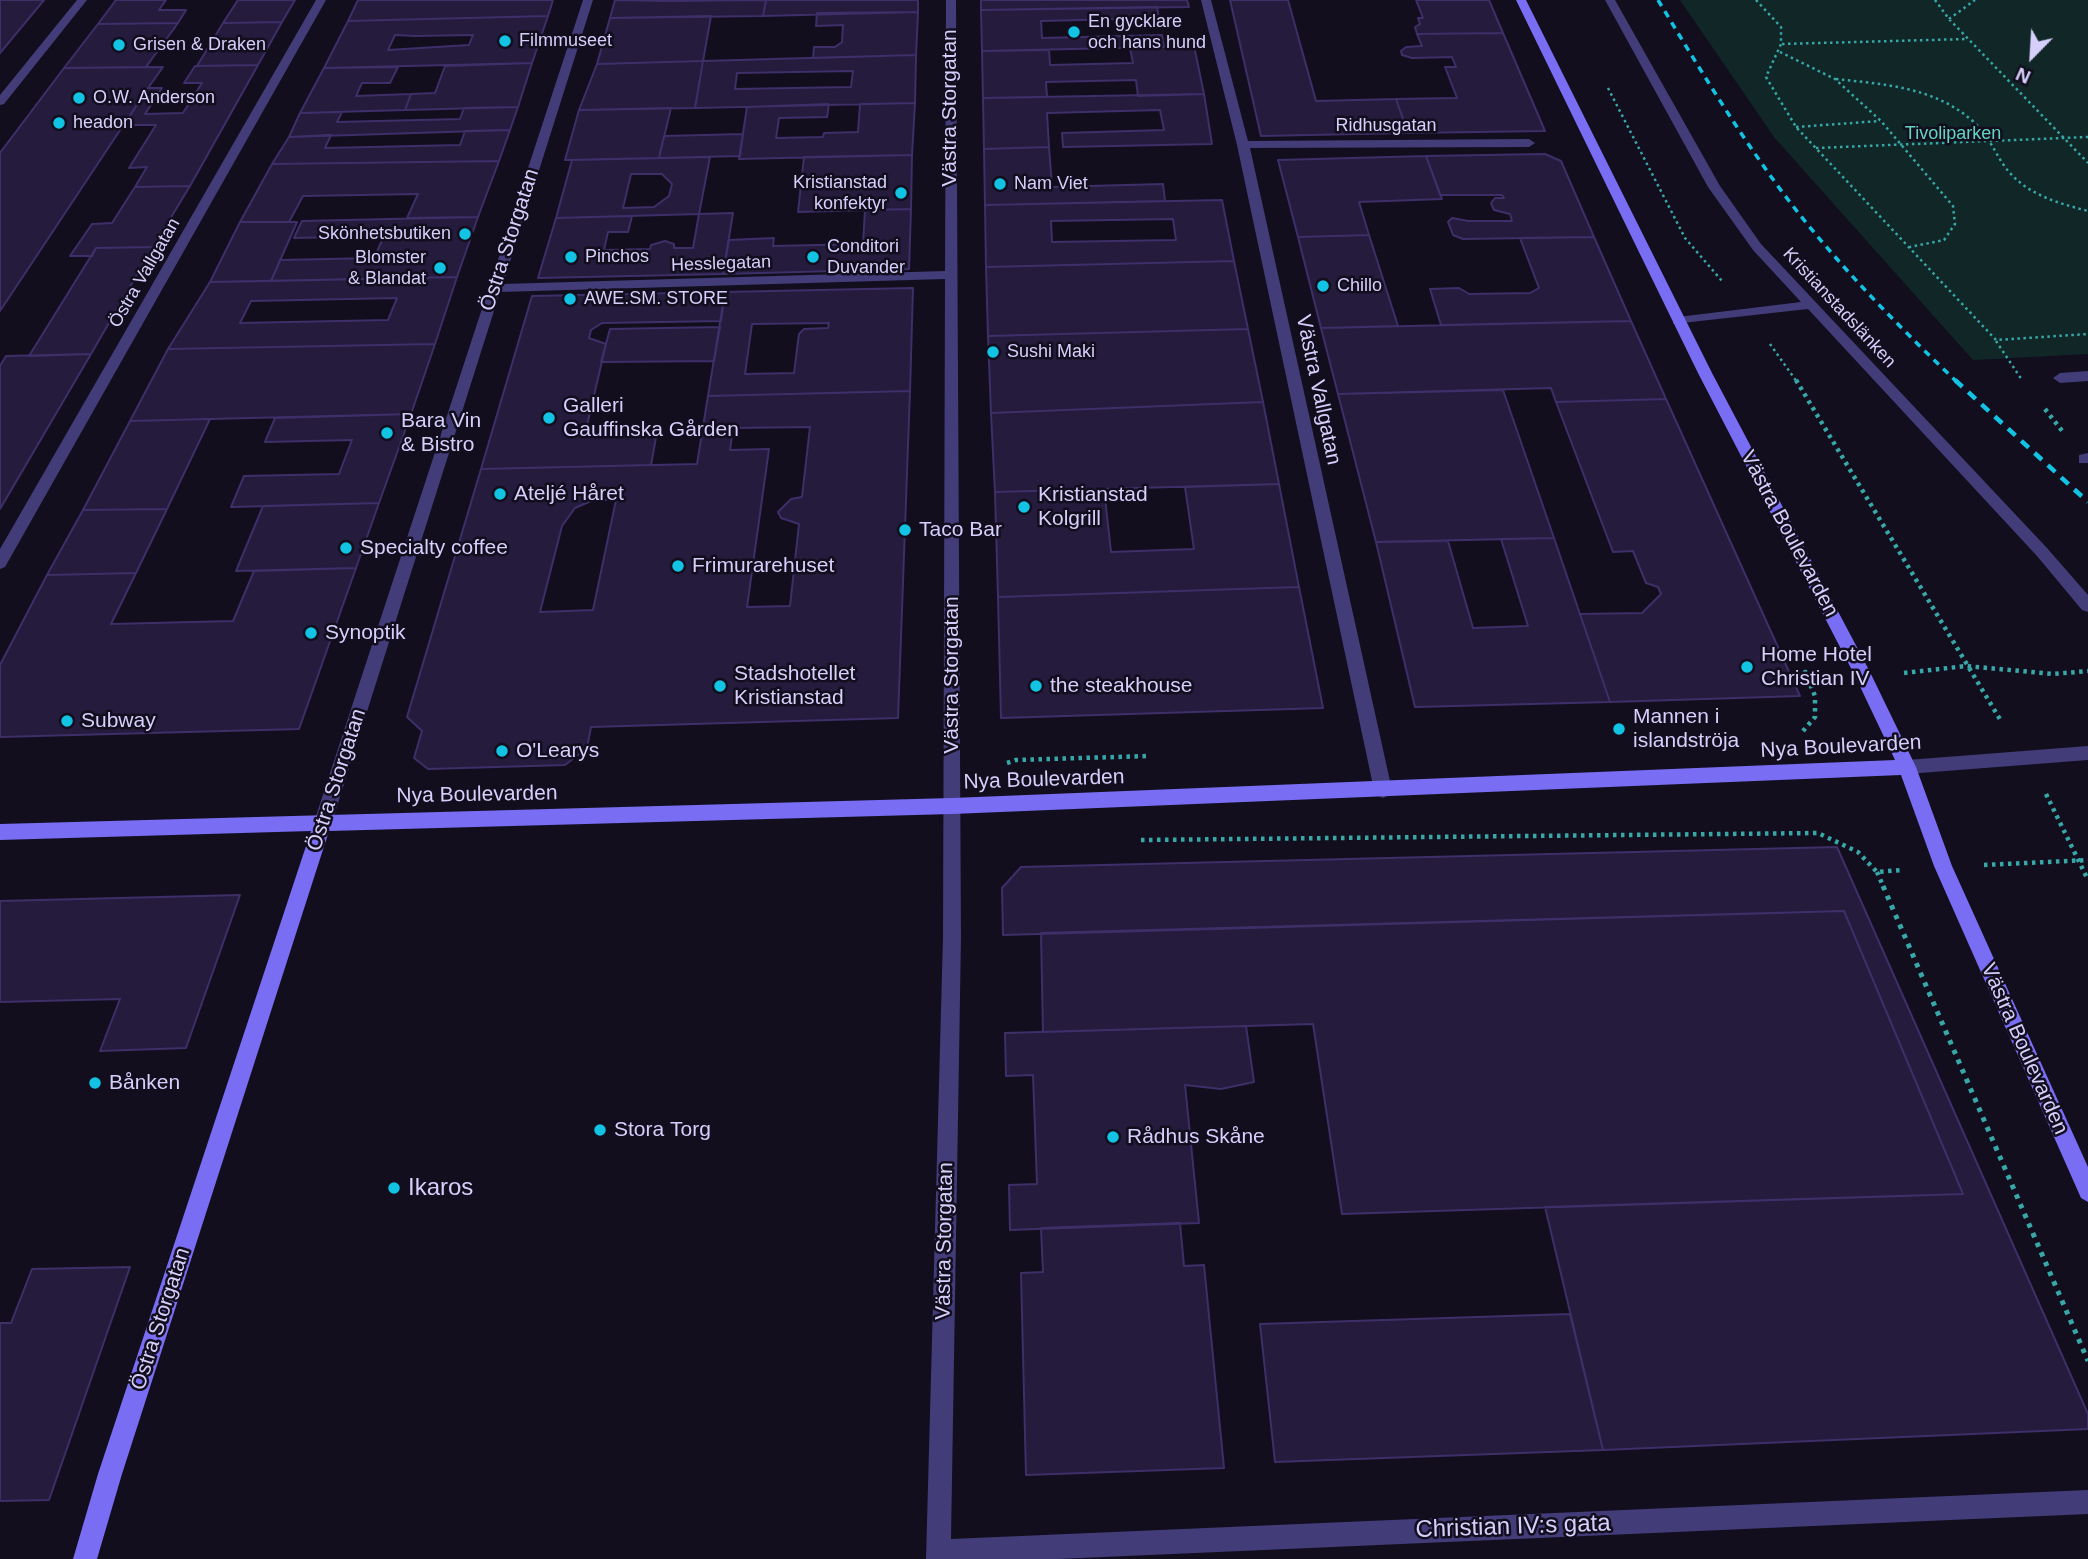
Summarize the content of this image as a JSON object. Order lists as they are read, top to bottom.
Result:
{
  "streets": {
    "street": [
      "Västra Storgatan",
      "Ridhusgatan",
      "Östra Storgatan",
      "Hesslegatan",
      "Östra Vallgatan",
      "Kristianstadslänken",
      "Västra Vallgatan",
      "Västra Boulevarden",
      "Nya Boulevarden",
      "Christian IV:s gata"
    ]
  },
  "crossings": [
    ["Västra Storgatan", "Hesslegatan"],
    ["Västra Storgatan", "Nya Boulevarden"],
    ["Västra Storgatan", "Christian IV:s gata"],
    ["Ridhusgatan", "Västra Vallgatan"],
    ["Östra Storgatan", "Hesslegatan"],
    ["Östra Storgatan", "Nya Boulevarden"],
    ["Västra Vallgatan", "Nya Boulevarden"],
    ["Västra Boulevarden", "Nya Boulevarden"]
  ],
  "parks": ["Tivoliparken"],
  "places": [
    "En gycklare och hans hund",
    "Filmmuseet",
    "Grisen & Draken",
    "O.W. Anderson",
    "headon",
    "Nam Viet",
    "Kristianstad konfektyr",
    "Skönhetsbutiken",
    "Pinchos",
    "Conditori Duvander",
    "Blomster & Blandat",
    "Chillo",
    "AWE.SM. STORE",
    "Sushi Maki",
    "Galleri Gauffinska Gården",
    "Bara Vin & Bistro",
    "Ateljé Håret",
    "Kristianstad Kolgrill",
    "Taco Bar",
    "Specialty coffee",
    "Frimurarehuset",
    "Synoptik",
    "Home Hotel Christian IV",
    "Stadshotellet Kristianstad",
    "the steakhouse",
    "Subway",
    "Mannen i islandströja",
    "O'Learys",
    "Bånken",
    "Stora Torg",
    "Rådhus Skåne",
    "Ikaros"
  ],
  "north": "bottom left"
}
